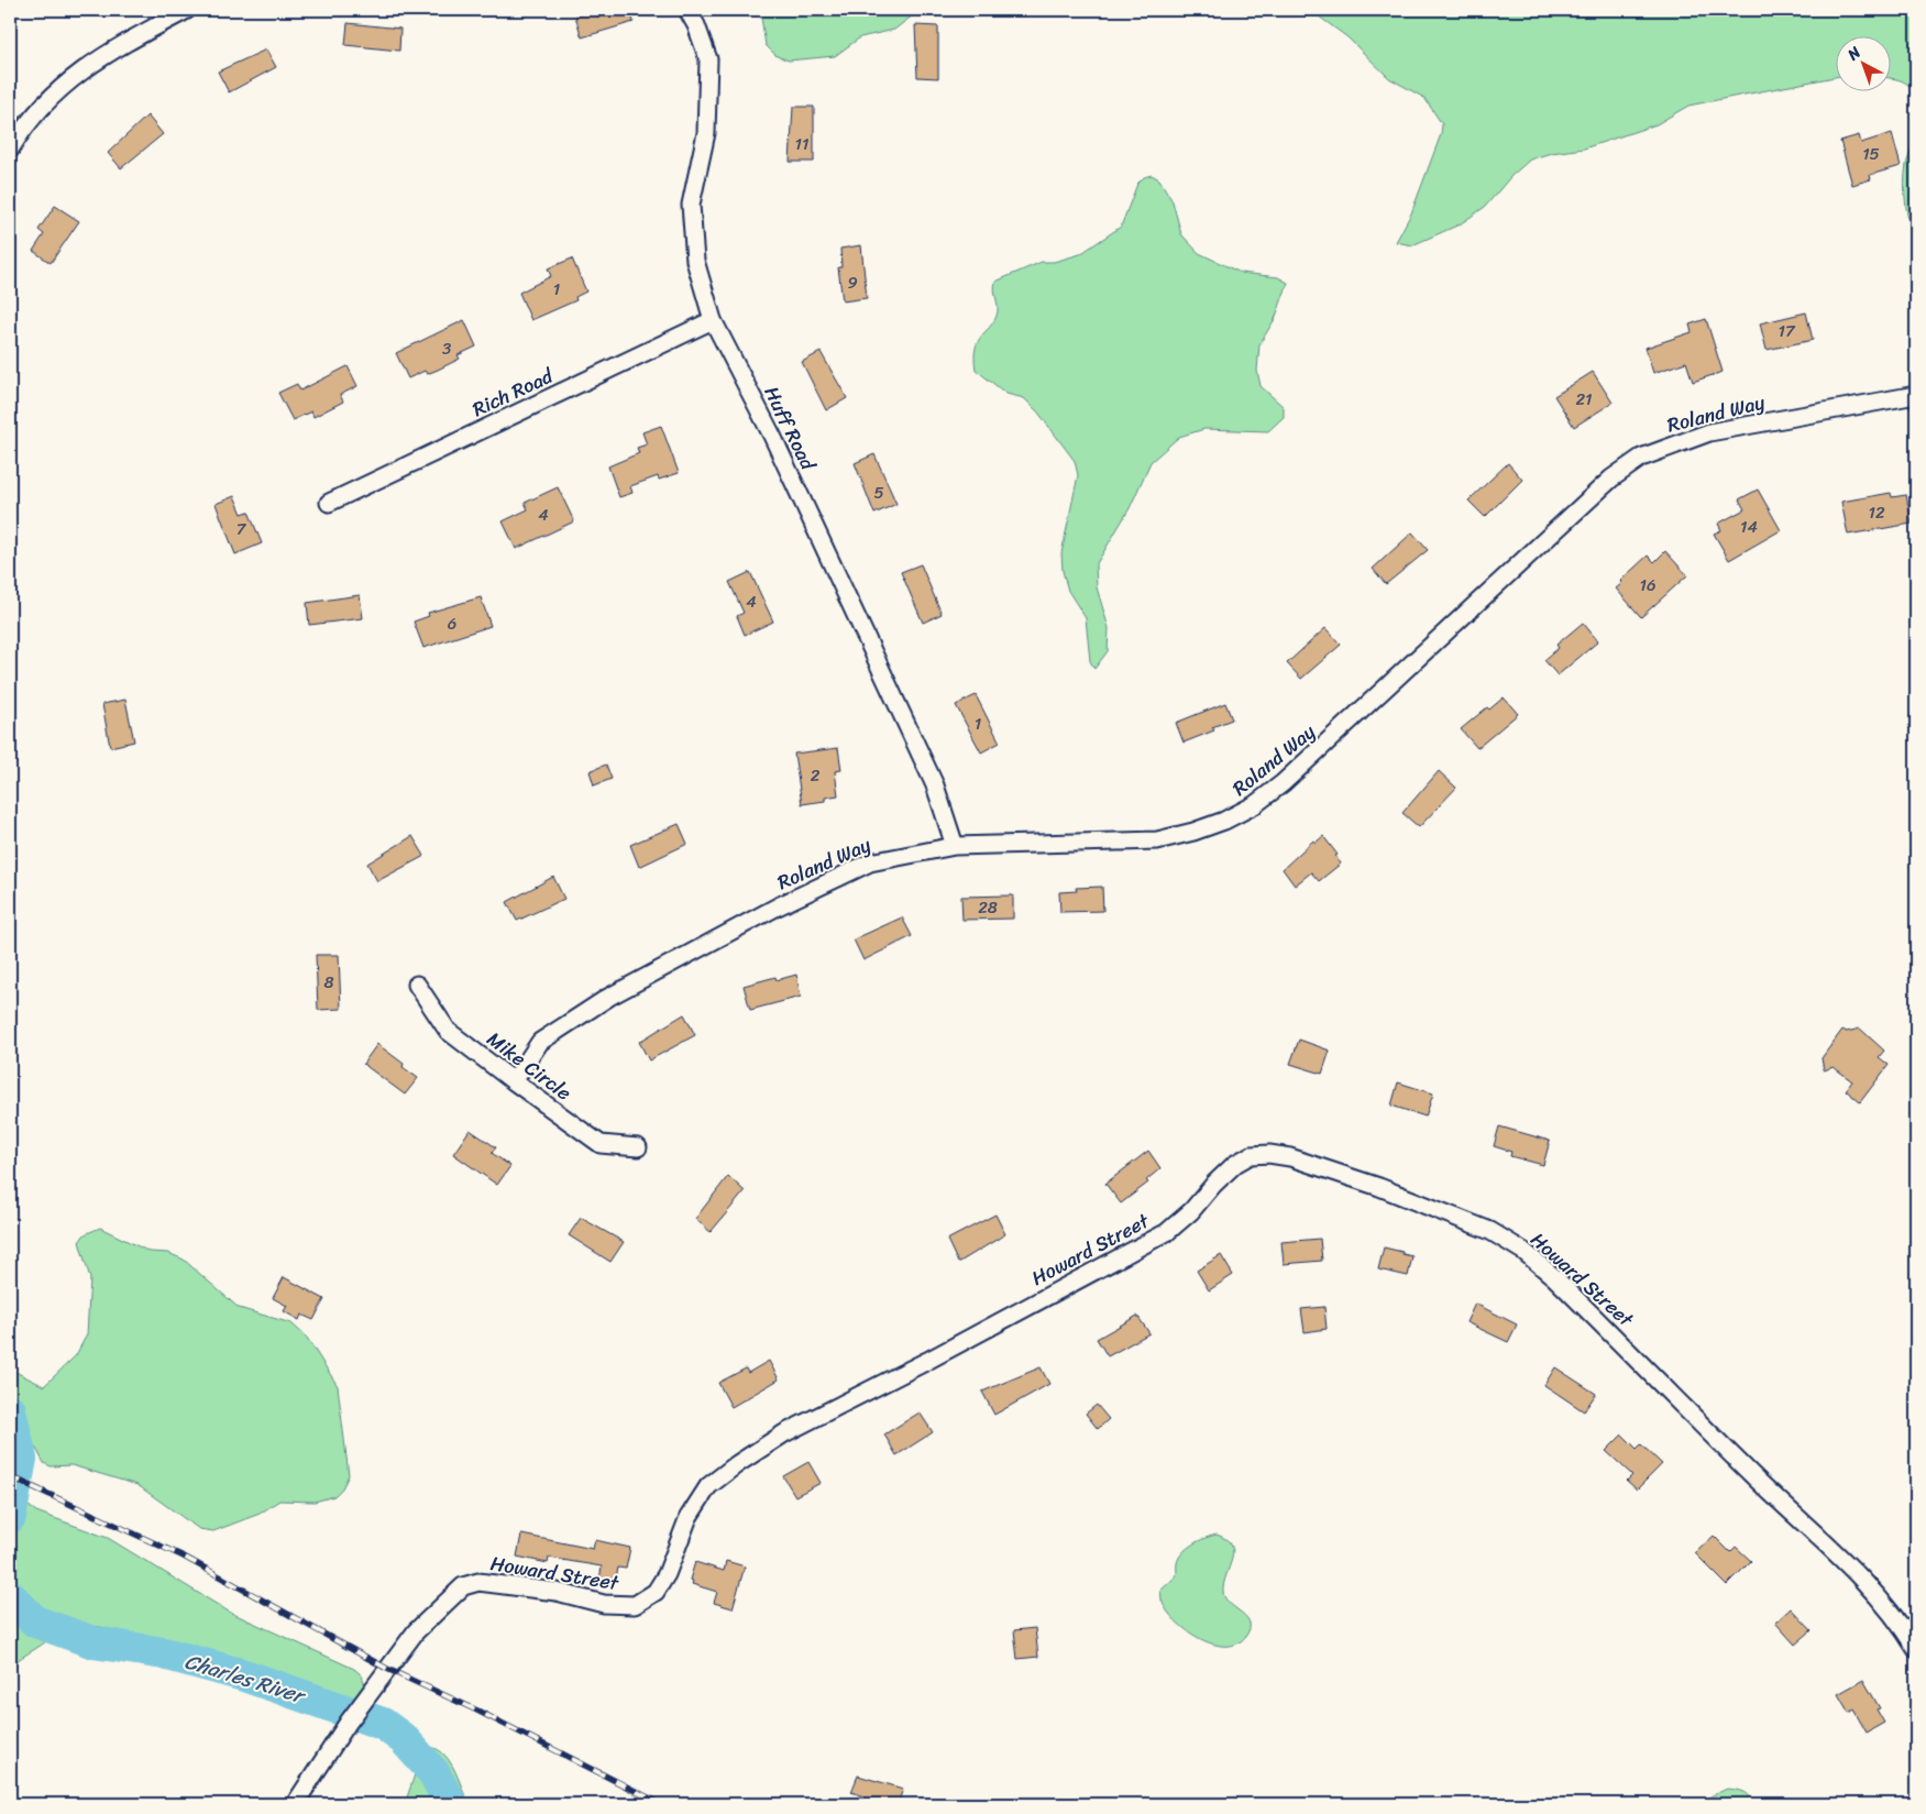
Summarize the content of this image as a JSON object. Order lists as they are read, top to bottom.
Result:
{
  "streets": {
    "street": [
      "Rich Road",
      "Roland Way",
      "Huff Road",
      "Mike Circle",
      "Howard Street"
    ]
  },
  "crossings": [
    ["Rich Road", "Huff Road"],
    ["Roland Way", "Huff Road"],
    ["Roland Way", "Mike Circle"]
  ],
  "water": ["Charles River"],
  "house_numbers": [
    "11",
    "15",
    "9",
    "1",
    "17",
    "3",
    "21",
    "5",
    "12",
    "4",
    "14",
    "7",
    "16",
    "4",
    "6",
    "1",
    "2",
    "28",
    "8"
  ],
  "north": "top left"
}
